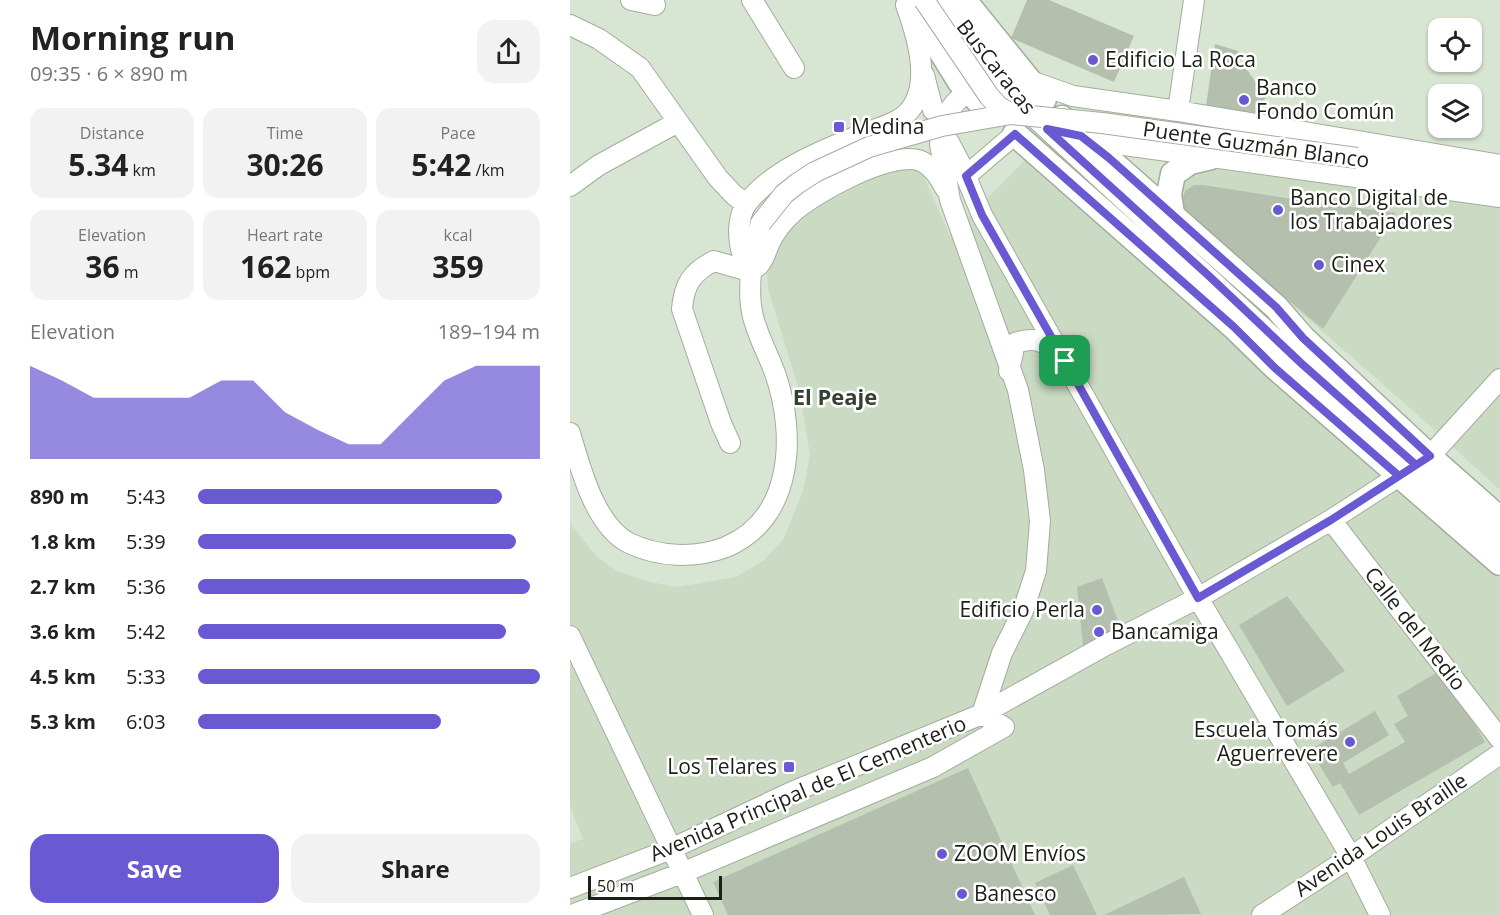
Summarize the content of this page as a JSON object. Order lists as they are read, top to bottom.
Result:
{
  "streets": {
    "street": [
      "BusCaracas",
      "Puente Guzmán Blanco",
      "Calle del Medio",
      "Avenida Principal de El Cementerio",
      "Avenida Louis Braille"
    ]
  },
  "districts": ["El Peaje"],
  "places": {
    "other": [
      "Edificio La Roca",
      "Banco Fondo Común",
      "Banco Digital de los Trabajadores",
      "Cinex",
      "Edificio Perla",
      "Bancamiga",
      "Escuela Tomás Aguerrevere",
      "ZOOM Envíos",
      "Banesco"
    ],
    "transit": ["Medina", "Los Telares"]
  },
  "scale_bar": "50 m",
  "page": {
    "heading": ["Morning run", "09:35 · 6 × 890 m"],
    "stats": [
      ["Distance", "5.34 km"],
      ["Time", "30:26"],
      ["Pace", "5:42 /km"],
      ["Elevation", "36 m"],
      ["Heart rate", "162 bpm"],
      ["kcal", "359"]
    ],
    "chart": ["Elevation", "189–194 m"],
    "list": [
      {
        "name": "890 m",
        "note": "5:43"
      },
      {
        "name": "1.8 km",
        "note": "5:39"
      },
      {
        "name": "2.7 km",
        "note": "5:36"
      },
      {
        "name": "3.6 km",
        "note": "5:42"
      },
      {
        "name": "4.5 km",
        "note": "5:33"
      },
      {
        "name": "5.3 km",
        "note": "6:03"
      }
    ],
    "buttons": ["Save", "Share"],
    "scale": "50 m"
  }
}
